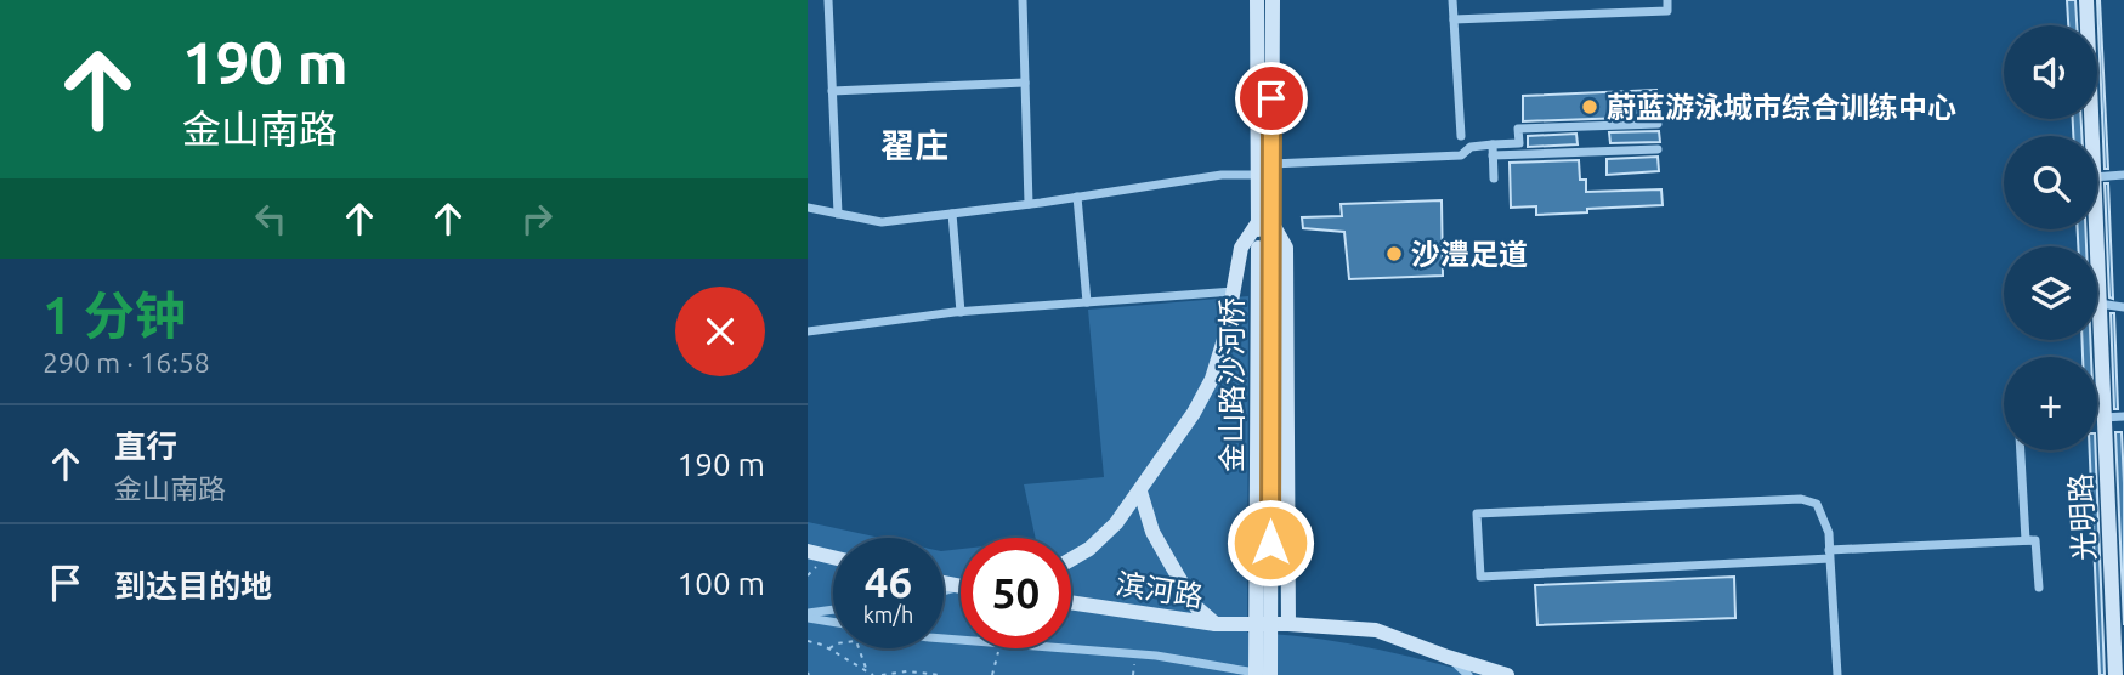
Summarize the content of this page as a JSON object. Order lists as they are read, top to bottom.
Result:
{
  "streets": {
    "street": ["金山路沙河桥", "光明路", "滨河路"]
  },
  "districts": ["翟庄"],
  "places": ["蔚蓝游泳城市综合训练中心", "沙澧足道"],
  "page": {
    "turn": ["190 m", "金山南路"],
    "map_buttons": "+",
    "heading": ["1 分钟", "290 m · 16:58"],
    "list": [
      {
        "name": "直行",
        "note": "金山南路",
        "value": "190 m"
      },
      {
        "name": "到达目的地",
        "value": "100 m"
      }
    ],
    "speed": "46 km/h",
    "limit": "50"
  }
}
